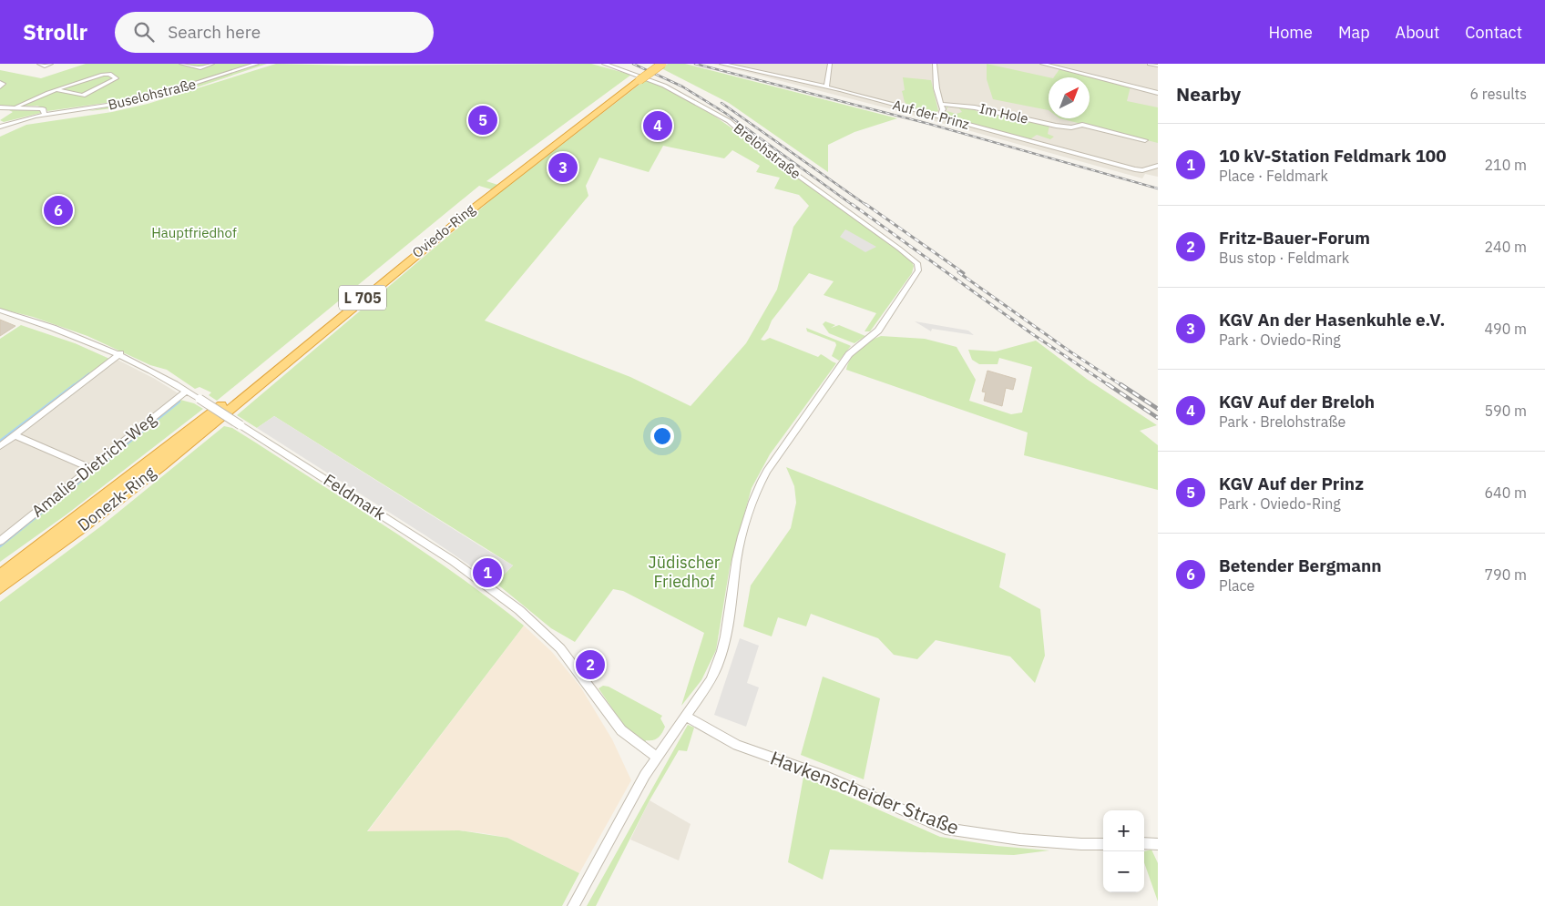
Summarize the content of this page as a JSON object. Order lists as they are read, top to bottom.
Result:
{
  "streets": {
    "highway": ["Oviedo-Ring", "L 705", "Donezk-Ring"],
    "street": [
      "Buselohstraße",
      "Im Hole",
      "Auf der Prinz",
      "Brelohstraße",
      "Amalie-Dietrich-Weg",
      "Feldmark",
      "Havkenscheider Straße"
    ]
  },
  "crossings": [
    ["Brelohstraße", "Havkenscheider Straße"],
    ["Oviedo-Ring", "Donezk-Ring"],
    ["Amalie-Dietrich-Weg", "Feldmark"]
  ],
  "parks": ["Hauptfriedhof", "Jüdischer Friedhof"],
  "north": "top right",
  "page": {
    "header": "Strollr",
    "search": "Search here",
    "nav": [
      "Home",
      "Map",
      "About",
      "Contact"
    ],
    "heading": ["Nearby", "6 results"],
    "pins": [
      "5",
      "4",
      "3",
      "6",
      "1",
      "2"
    ],
    "list": [
      {
        "mark": "1",
        "name": "10 kV-Station Feldmark 100",
        "note": "Place · Feldmark",
        "value": "210 m"
      },
      {
        "mark": "2",
        "name": "Fritz-Bauer-Forum",
        "note": "Bus stop · Feldmark",
        "value": "240 m"
      },
      {
        "mark": "3",
        "name": "KGV An der Hasenkuhle e.V.",
        "note": "Park · Oviedo-Ring",
        "value": "490 m"
      },
      {
        "mark": "4",
        "name": "KGV Auf der Breloh",
        "note": "Park · Brelohstraße",
        "value": "590 m"
      },
      {
        "mark": "5",
        "name": "KGV Auf der Prinz",
        "note": "Park · Oviedo-Ring",
        "value": "640 m"
      },
      {
        "mark": "6",
        "name": "Betender Bergmann",
        "note": "Place",
        "value": "790 m"
      }
    ],
    "map_buttons": ["+", "−"]
  }
}
